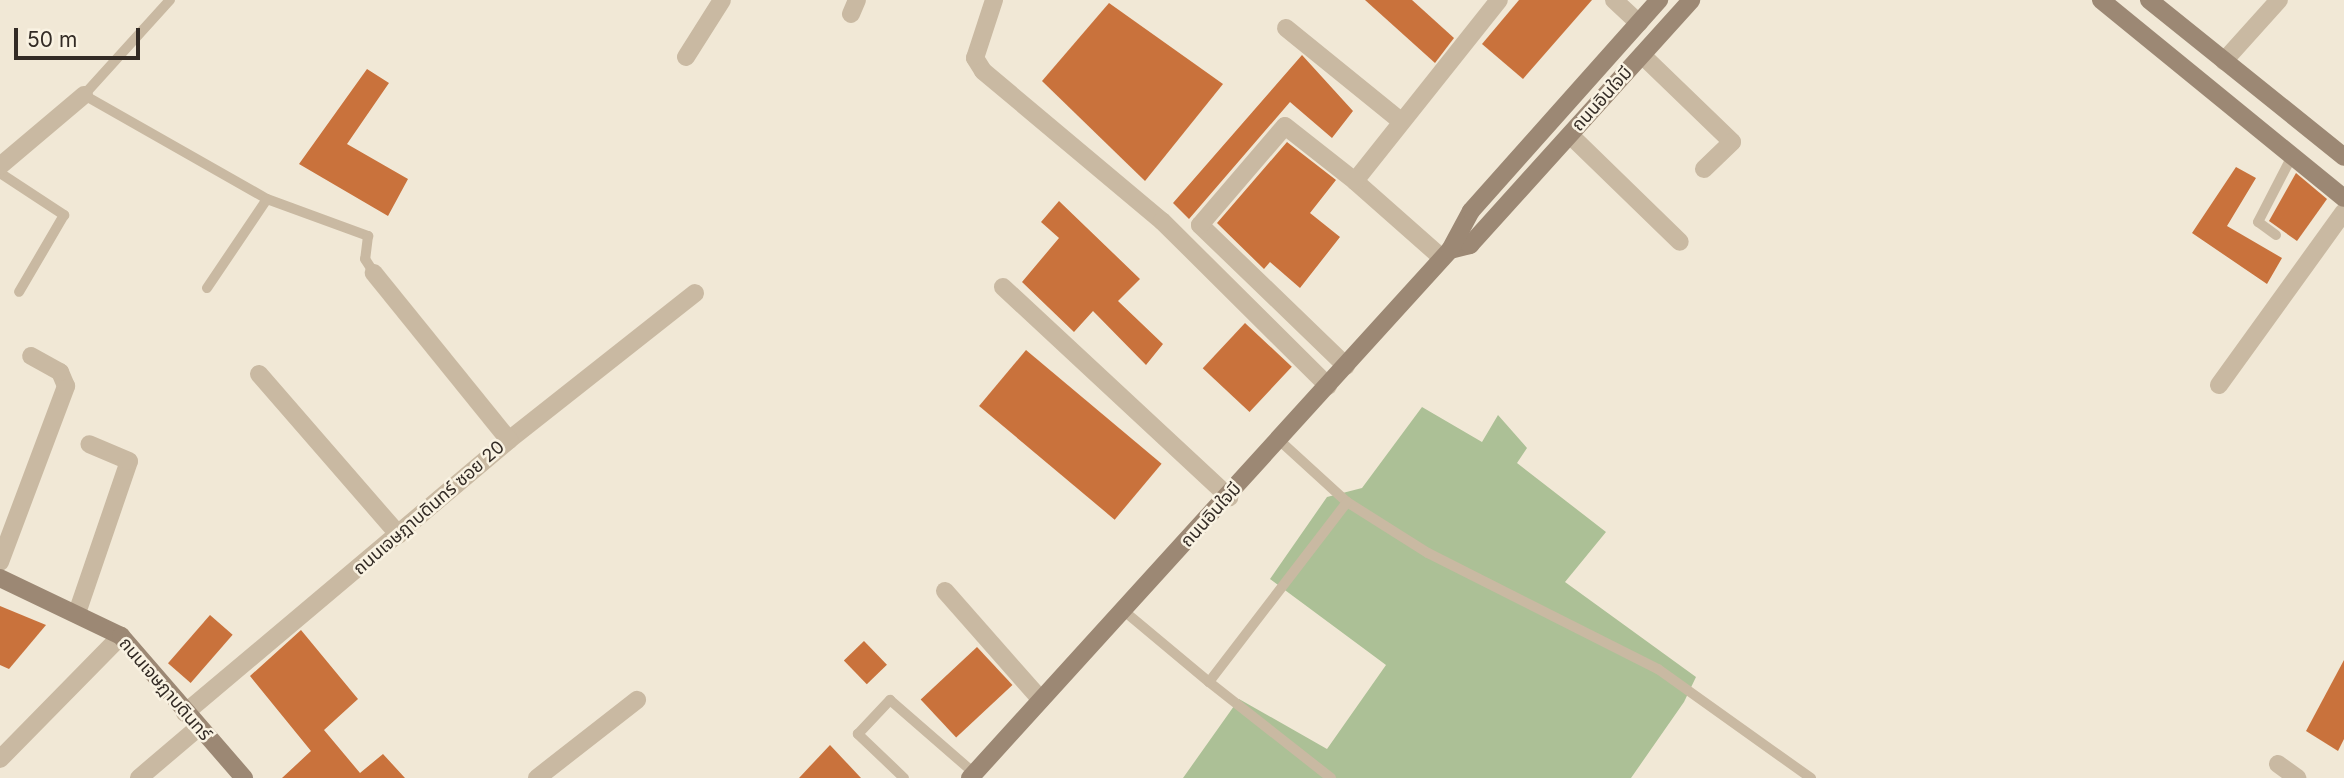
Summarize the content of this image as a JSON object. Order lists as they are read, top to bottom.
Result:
{
  "streets": {
    "main road": ["ถนนอินใจมี", "ถนนเจษฎาบดินทร์"],
    "street": ["ถนนเจษฎาบดินทร์ ซอย 20"]
  },
  "crossings": [
    ["ถนนเจษฎาบดินทร์ ซอย 20", "ถนนเจษฎาบดินทร์"]
  ],
  "scale_bar": "50 m"
}
